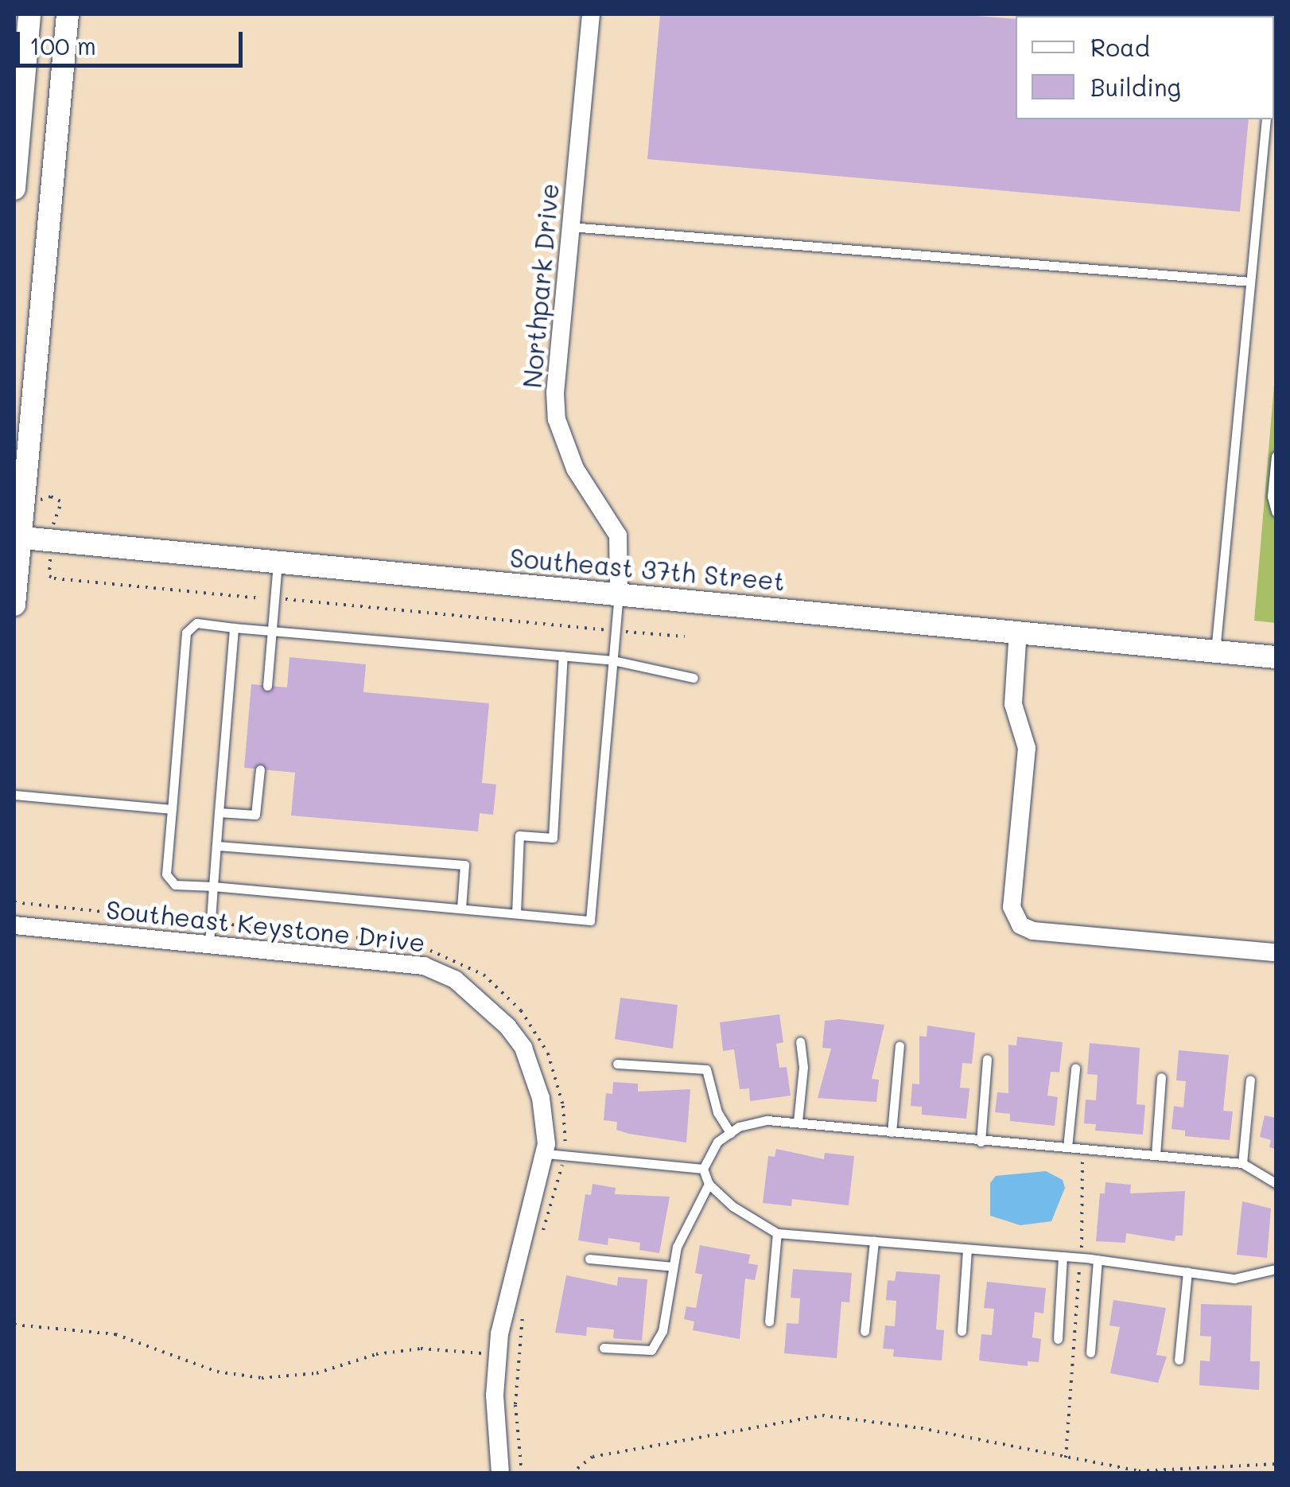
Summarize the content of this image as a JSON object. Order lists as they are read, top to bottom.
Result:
{
  "streets": {
    "street": ["Northpark Drive", "Southeast 37th Street", "Southeast Keystone Drive"]
  },
  "crossings": [
    ["Northpark Drive", "Southeast 37th Street"]
  ],
  "legend": ["Road", "Building"],
  "scale_bar": "100 m"
}
